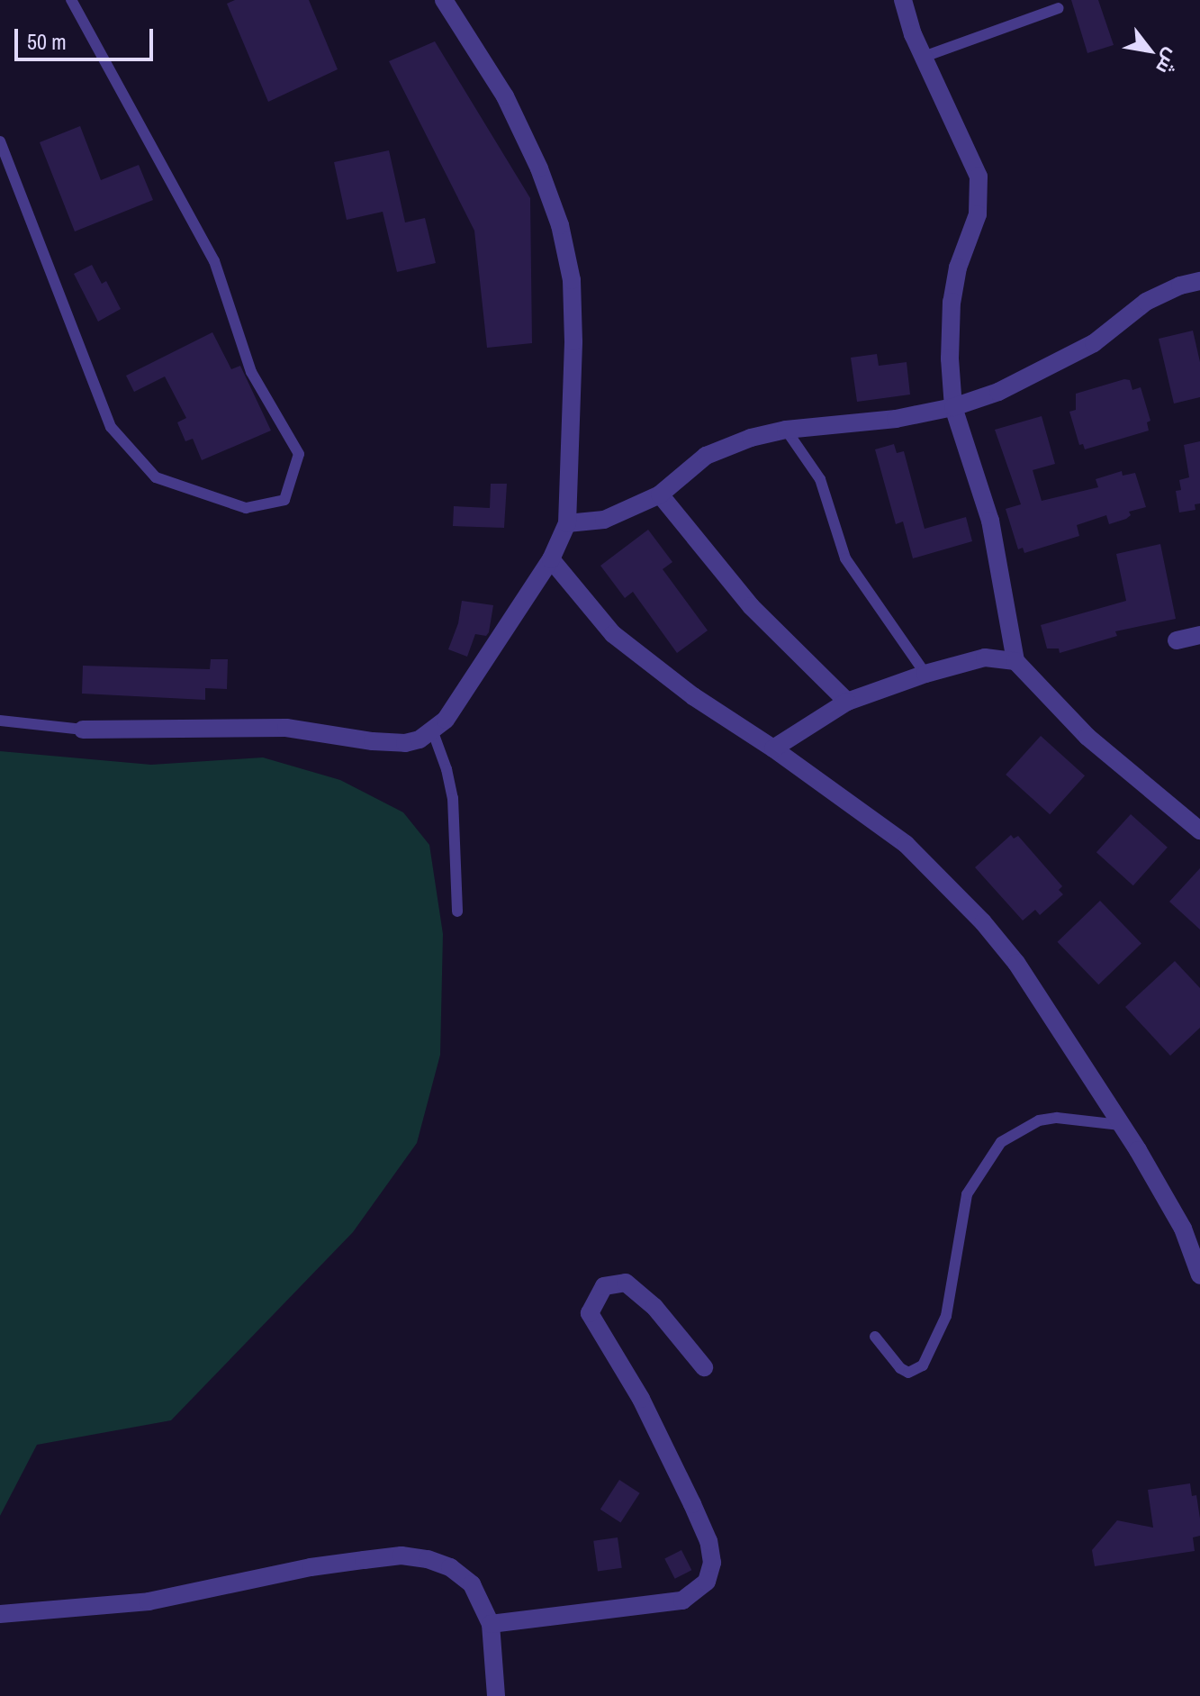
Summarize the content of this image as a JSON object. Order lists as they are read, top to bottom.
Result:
{
  "scale_bar": "50 m",
  "north": "bottom right"
}
